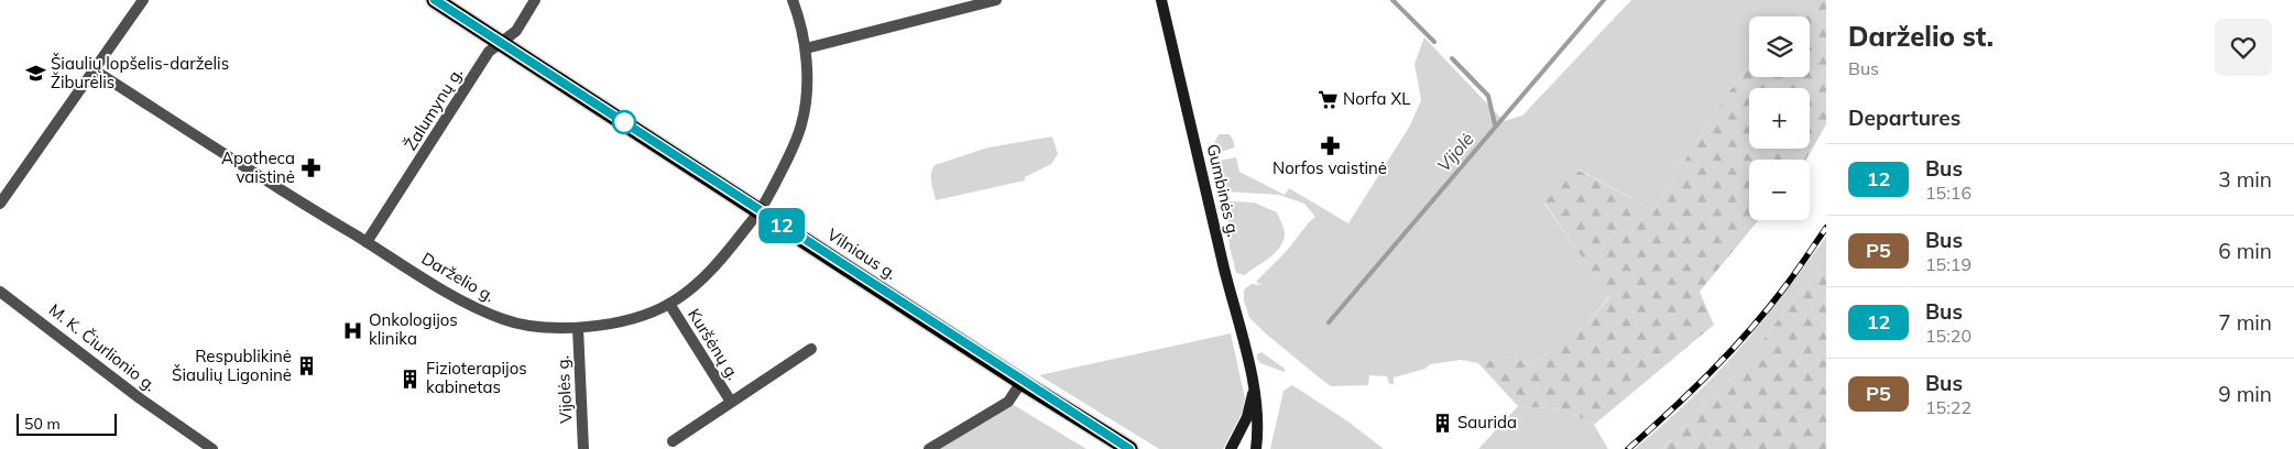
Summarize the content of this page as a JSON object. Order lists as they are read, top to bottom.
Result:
{
  "streets": {
    "highway": ["Vilniaus g."],
    "main road": ["Gumbinės g."],
    "street": [
      "Žalumynų g.",
      "Darželio g.",
      "Kuršėnų g.",
      "M. K. Čiurlionio g.",
      "Vijolės g."
    ]
  },
  "crossings": [
    ["Žalumynų g.", "Vilniaus g."],
    ["Žalumynų g.", "Darželio g."],
    ["Vilniaus g.", "Darželio g."],
    ["Darželio g.", "Kuršėnų g."],
    ["Darželio g.", "Vijolės g."]
  ],
  "water": ["Vijolė"],
  "places": {
    "school or university": ["Šiaulių lopšelis-darželis Žiburėlis"],
    "supermarket": ["Norfa XL"],
    "pharmacy": ["Norfos vaistinė", "Apotheca vaistinė"],
    "hospital": ["Onkologijos klinika"],
    "building": ["Respublikinė Šiaulių Ligoninė", "Fizioterapijos kabinetas", "Saurida"]
  },
  "lines": ["bus line 12"],
  "scale_bar": "50 m",
  "page": {
    "on_map": "12",
    "heading": [
      ["Darželio st.", "Bus"],
      "Departures"
    ],
    "map_buttons": ["+", "−"],
    "list": [
      {
        "mark": "12",
        "name": "Bus",
        "note": "15:16",
        "value": "3 min"
      },
      {
        "mark": "P5",
        "name": "Bus",
        "note": "15:19",
        "value": "6 min"
      },
      {
        "mark": "12",
        "name": "Bus",
        "note": "15:20",
        "value": "7 min"
      },
      {
        "mark": "P5",
        "name": "Bus",
        "note": "15:22",
        "value": "9 min"
      }
    ],
    "scale": "50 m"
  }
}
